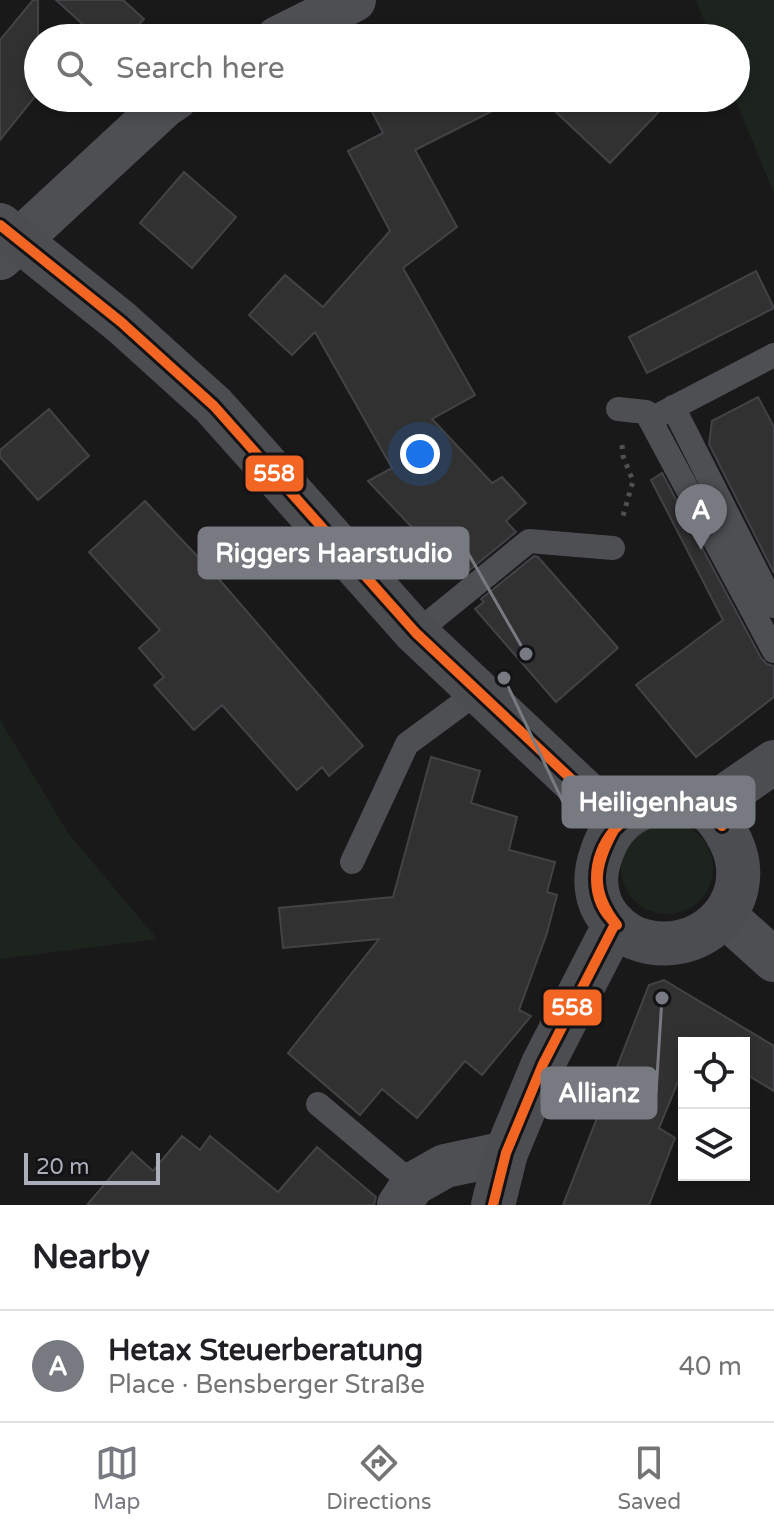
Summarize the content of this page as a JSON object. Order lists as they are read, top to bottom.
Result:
{
  "places": ["Riggers Haarstudio", "Heiligenhaus", "Allianz"],
  "lines": ["transit line 558"],
  "scale_bar": "20 m",
  "page": {
    "search": "Search here",
    "pins": "A",
    "scale": "20 m",
    "heading": "Nearby",
    "list": [
      {
        "mark": "A",
        "name": "Hetax Steuerberatung",
        "note": "Place · Bensberger Straße",
        "value": "40 m"
      }
    ],
    "nav": ["Map", "Directions", "Saved"]
  }
}
